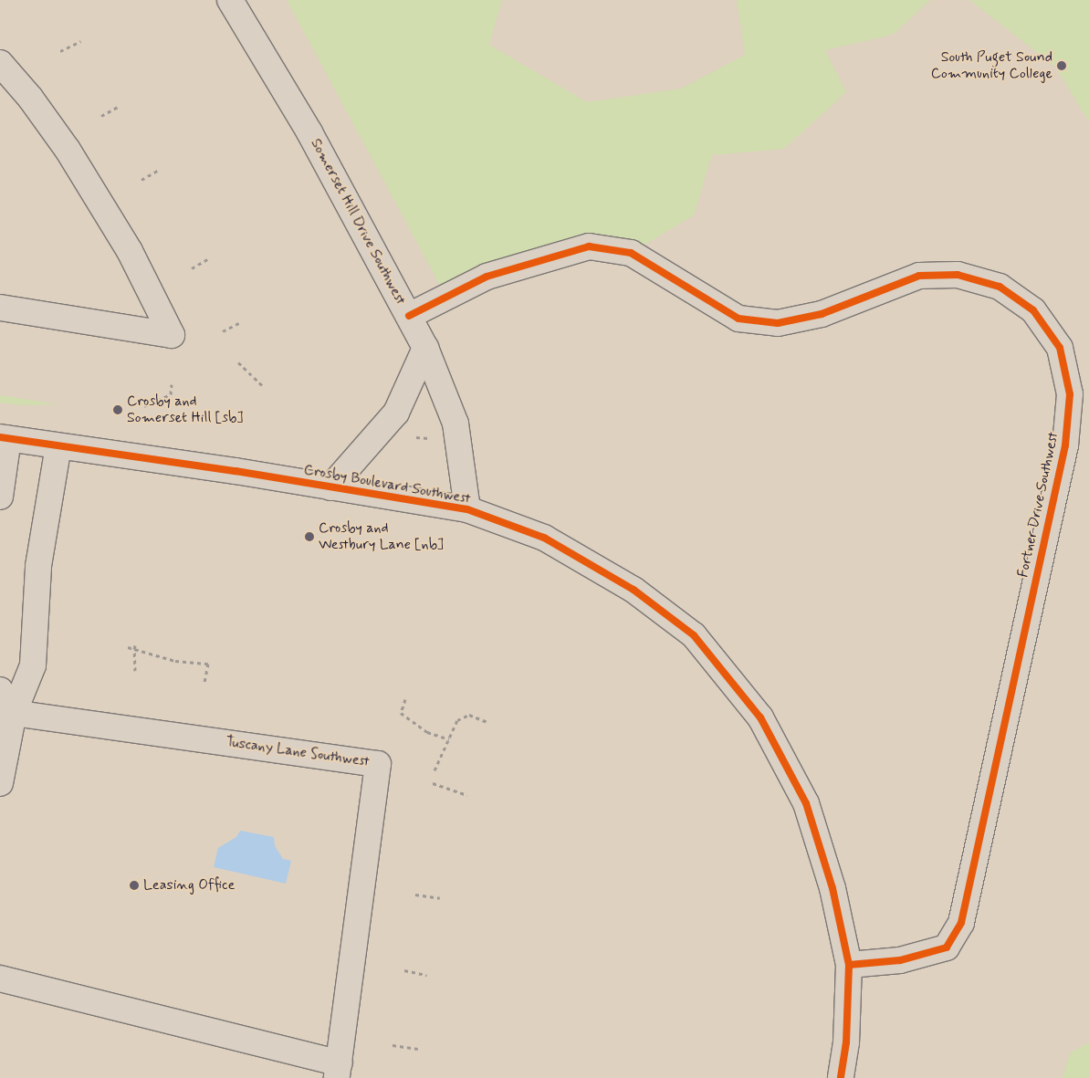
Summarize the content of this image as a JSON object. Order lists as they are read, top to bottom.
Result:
{
  "streets": {
    "street": [
      "Somerset Hill Drive Southwest",
      "Crosby Boulevard Southwest",
      "Fortner Drive Southwest",
      "Tuscany Lane Southwest"
    ]
  },
  "crossings": [
    ["Somerset Hill Drive Southwest", "Crosby Boulevard Southwest"],
    ["Somerset Hill Drive Southwest", "Fortner Drive Southwest"],
    ["Crosby Boulevard Southwest", "Fortner Drive Southwest"]
  ],
  "places": [
    "South Puget Sound Community College",
    "Crosby and Somerset Hill [sb]",
    "Crosby and Westbury Lane [nb]",
    "Leasing Office"
  ]
}
